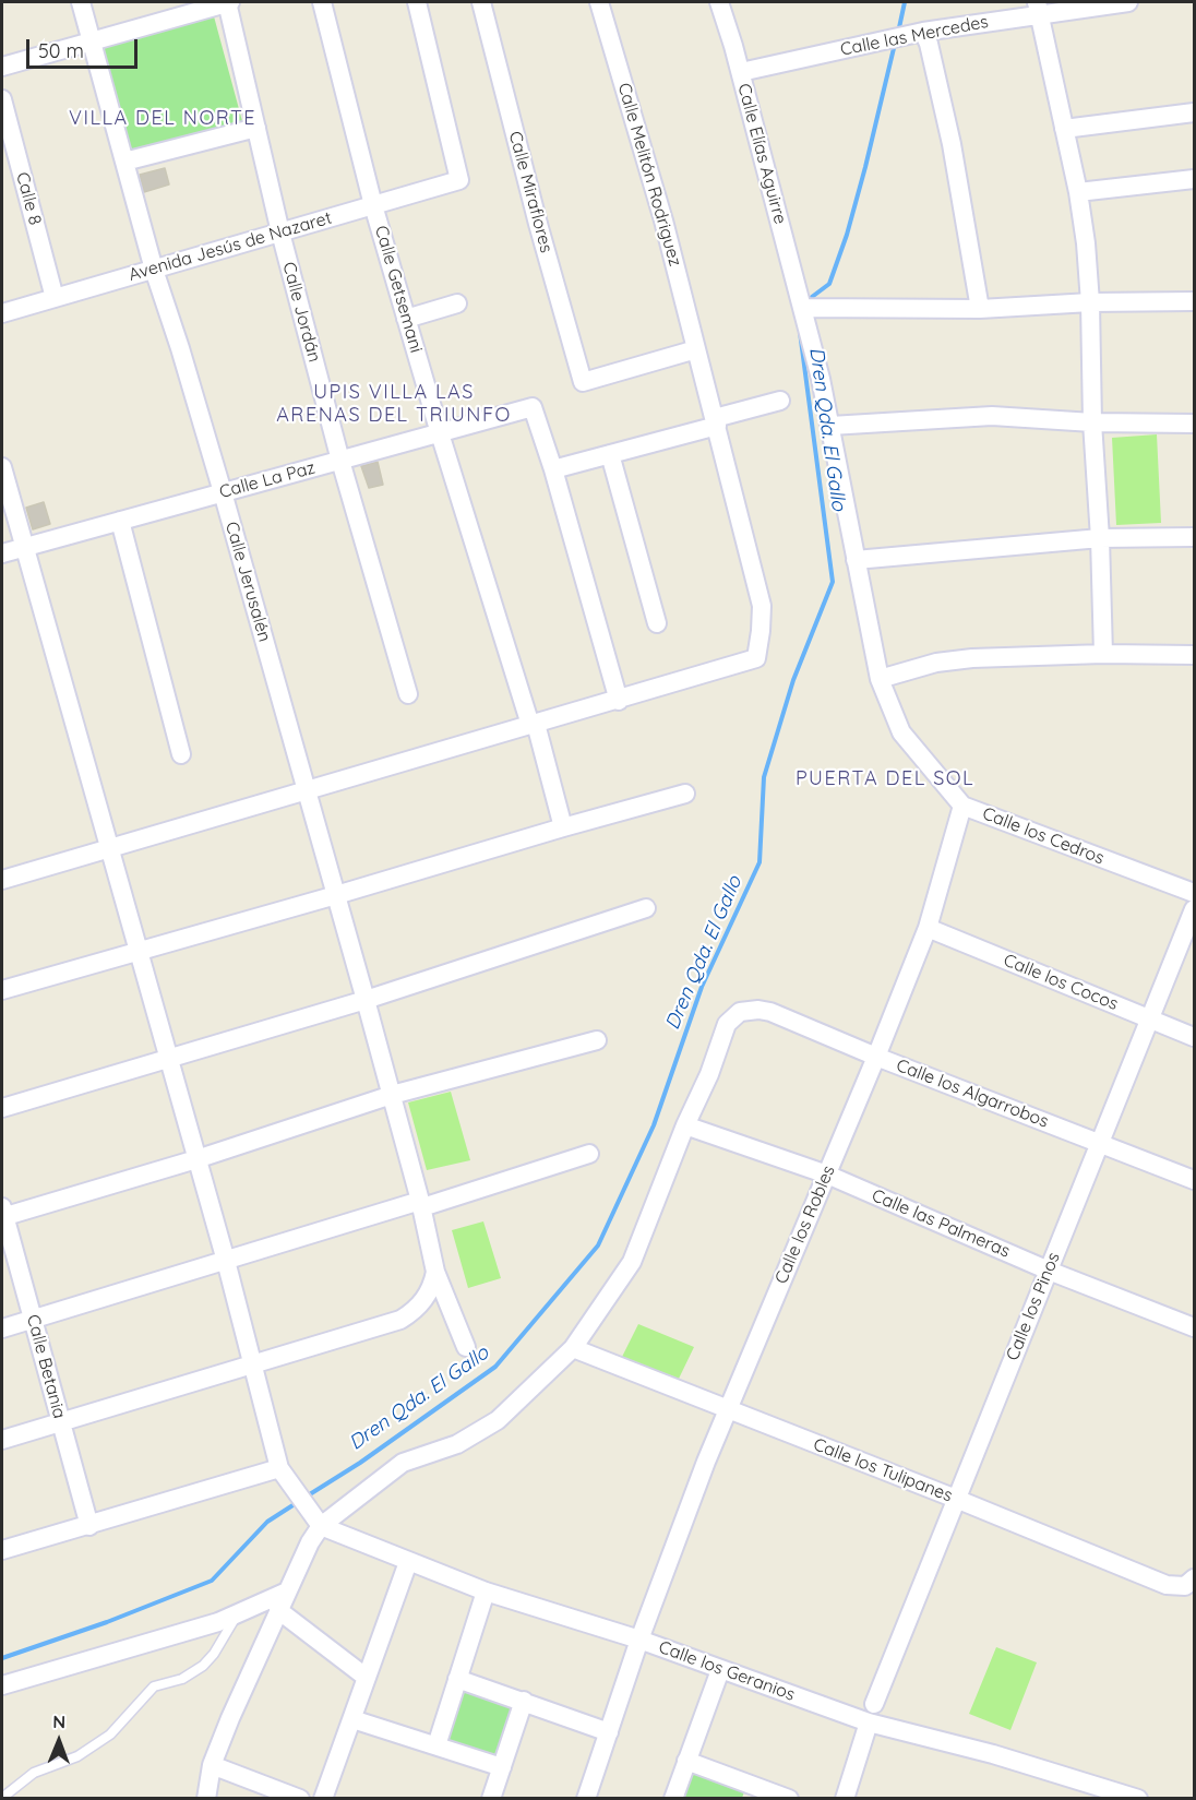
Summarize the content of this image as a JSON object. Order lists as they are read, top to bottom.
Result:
{
  "streets": {
    "street": [
      "Calle las Mercedes",
      "Calle Elías Aguirre",
      "Calle Melitón Rodriguez",
      "Calle Miraflores",
      "Calle 8",
      "Avenida Jesús de Nazaret",
      "Calle Getsemani",
      "Calle Jordán",
      "Calle La Paz",
      "Calle Jerusalén",
      "Calle los Cedros",
      "Calle los Cocos",
      "Calle los Algarrobos",
      "Calle las Palmeras",
      "Calle los Robles",
      "Calle los Pinos",
      "Calle Betania",
      "Calle los Tulipanes",
      "Calle los Geranios"
    ]
  },
  "crossings": [
    ["Calle las Mercedes", "Calle Elías Aguirre"],
    ["Calle Elías Aguirre", "Calle los Cedros"],
    ["Calle Melitón Rodriguez", "Calle Miraflores"],
    ["Calle 8", "Avenida Jesús de Nazaret"],
    ["Avenida Jesús de Nazaret", "Calle Getsemani"],
    ["Avenida Jesús de Nazaret", "Calle Jordán"],
    ["Avenida Jesús de Nazaret", "Calle Jerusalén"],
    ["Calle Getsemani", "Calle La Paz"],
    ["Calle Jordán", "Calle La Paz"],
    ["Calle La Paz", "Calle Jerusalén"],
    ["Calle los Cedros", "Calle los Robles"],
    ["Calle los Cocos", "Calle los Robles"],
    ["Calle los Cocos", "Calle los Pinos"],
    ["Calle los Algarrobos", "Calle las Palmeras"],
    ["Calle los Algarrobos", "Calle los Robles"],
    ["Calle los Algarrobos", "Calle los Pinos"],
    ["Calle las Palmeras", "Calle los Robles"],
    ["Calle las Palmeras", "Calle los Pinos"],
    ["Calle los Robles", "Calle los Tulipanes"],
    ["Calle los Robles", "Calle los Geranios"],
    ["Calle los Pinos", "Calle los Tulipanes"]
  ],
  "districts": ["VILLA DEL NORTE", "UPIS VILLA LAS ARENAS DEL TRIUNFO", "PUERTA DEL SOL"],
  "water": ["Dren Qda. El Gallo"],
  "scale_bar": "50 m",
  "north": "top"
}
